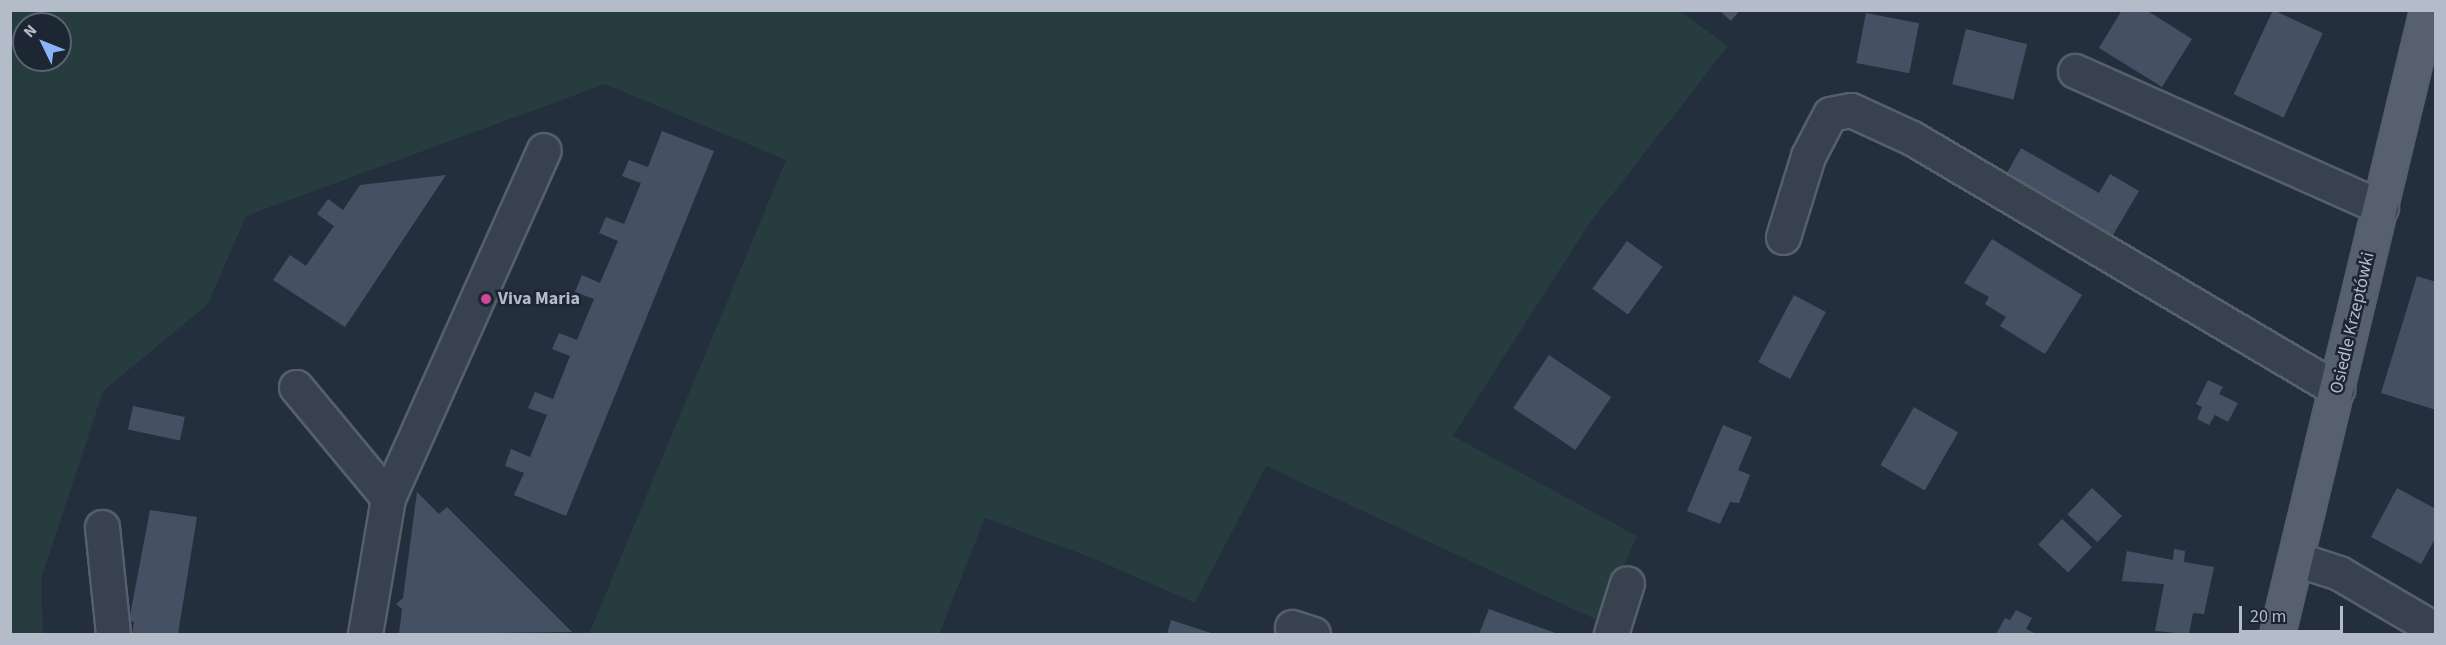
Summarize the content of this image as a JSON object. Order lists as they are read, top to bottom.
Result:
{
  "streets": {
    "main road": ["Osiedle Krzeptówki"]
  },
  "places": ["Viva Maria"],
  "scale_bar": "20 m",
  "north": "top left"
}
